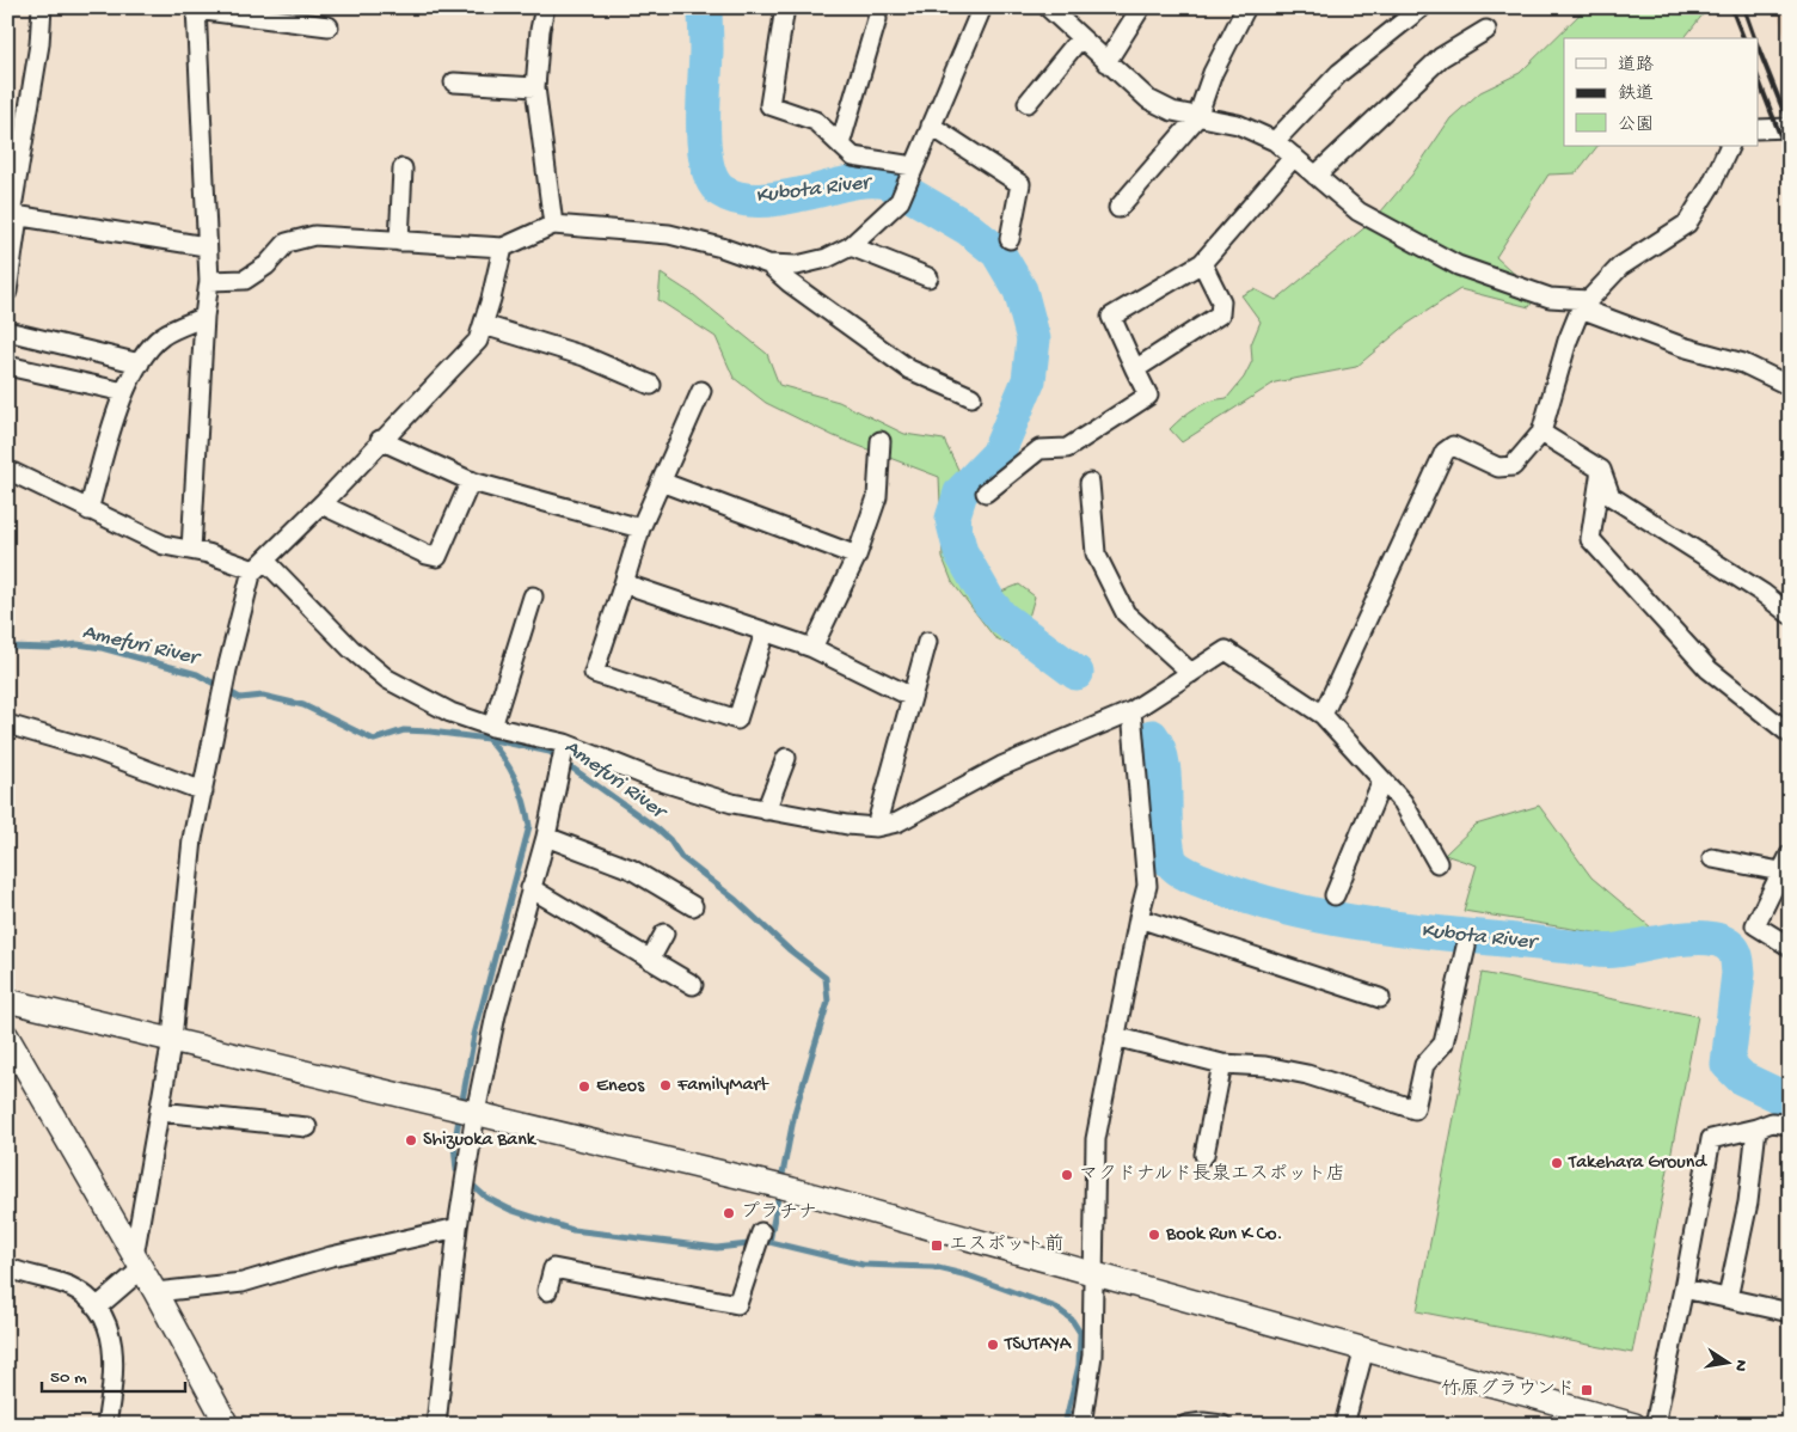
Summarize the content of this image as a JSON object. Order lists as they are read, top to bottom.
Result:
{
  "water": ["Kubota River", "Amefuri River"],
  "places": {
    "other": [
      "FamilyMart",
      "Eneos",
      "Shizuoka Bank",
      "Takehara Ground",
      "マクドナルド長泉エスポット店",
      "プラチナ",
      "Book Run K Co.",
      "TSUTAYA"
    ],
    "transit": ["エスポット前", "竹原グラウンド"]
  },
  "legend": ["道路", "鉄道", "公園"],
  "scale_bar": "50 m",
  "north": "right"
}
